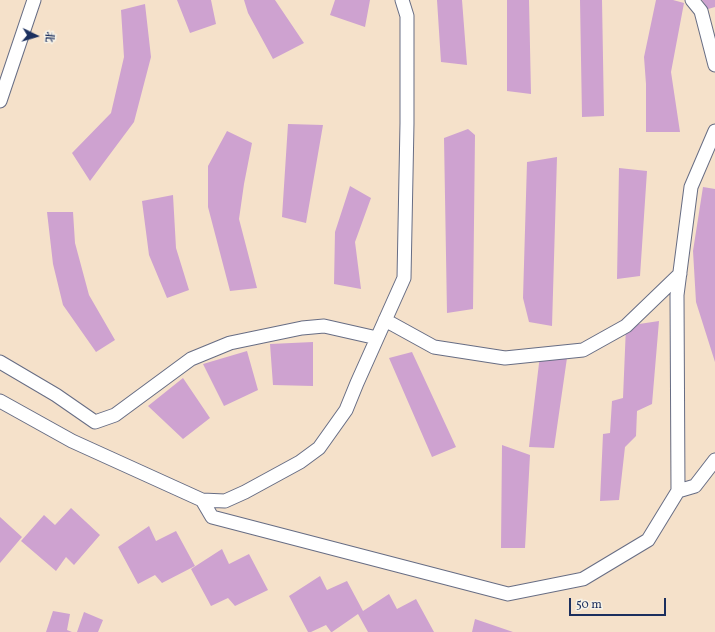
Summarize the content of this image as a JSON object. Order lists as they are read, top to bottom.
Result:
{
  "scale_bar": "50 m",
  "north": "right"
}
